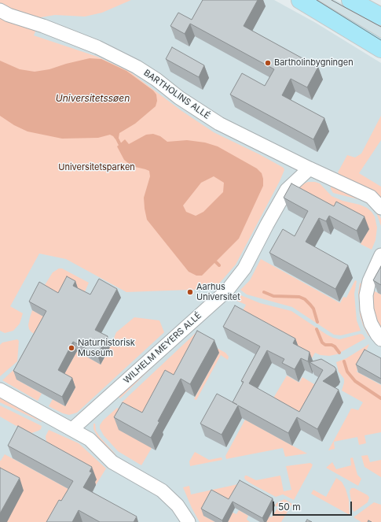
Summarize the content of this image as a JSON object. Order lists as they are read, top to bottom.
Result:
{
  "streets": {
    "street": ["BARTHOLINS ALLÉ", "WILHELM MEYERS ALLÉ"]
  },
  "crossings": [
    ["BARTHOLINS ALLÉ", "WILHELM MEYERS ALLÉ"]
  ],
  "water": ["Universitetssøen"],
  "parks": ["Universitetsparken"],
  "places": ["Bartholinbygningen", "Aarhus Universitet", "Naturhistorisk Museum"],
  "scale_bar": "50 m"
}
